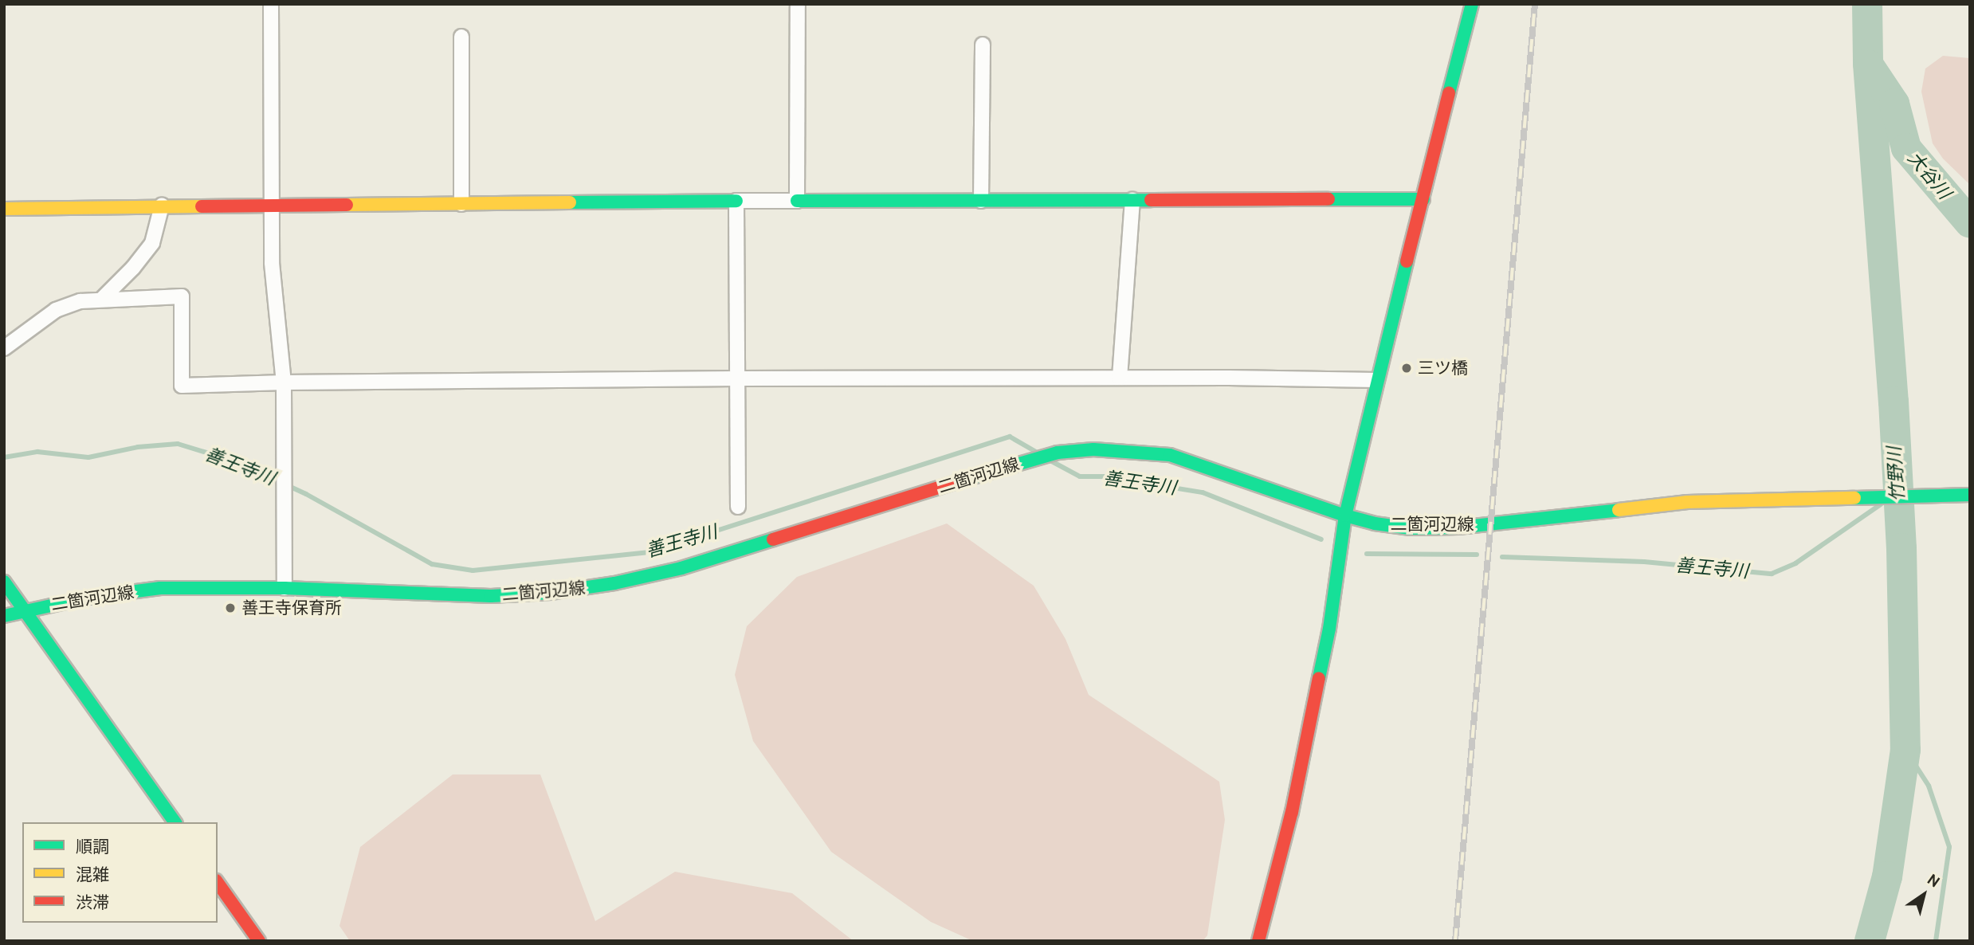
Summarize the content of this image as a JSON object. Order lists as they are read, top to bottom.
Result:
{
  "streets": {
    "street": ["二箇河辺線"]
  },
  "water": ["大谷川", "善王寺川", "竹野川"],
  "places": ["三ツ橋", "善王寺保育所"],
  "legend": ["順調", "混雑", "渋滞"],
  "north": "top right"
}
